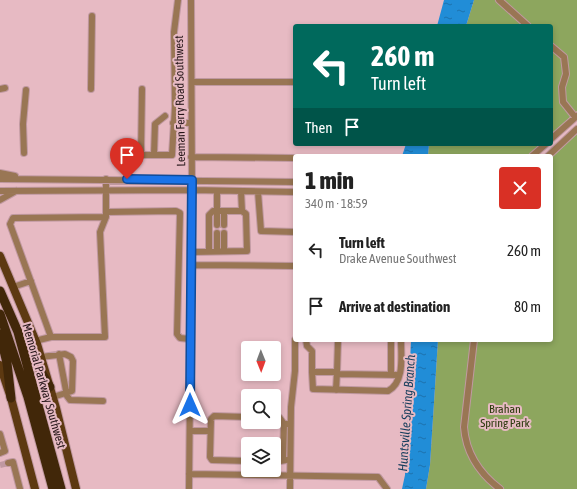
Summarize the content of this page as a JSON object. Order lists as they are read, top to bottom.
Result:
{
  "streets": {
    "highway": ["Memorial Parkway Southwest"],
    "street": ["Leeman Ferry Road Southwest"]
  },
  "water": ["Huntsville Spring Branch"],
  "parks": ["Brahan Spring Park"],
  "north": "bottom",
  "page": {
    "turn": ["260 m", "Turn left"],
    "then": "Then",
    "heading": ["1 min", "340 m · 18:59"],
    "list": [
      {
        "name": "Turn left",
        "note": "Drake Avenue Southwest",
        "value": "260 m"
      },
      {
        "name": "Arrive at destination",
        "value": "80 m"
      }
    ]
  }
}
